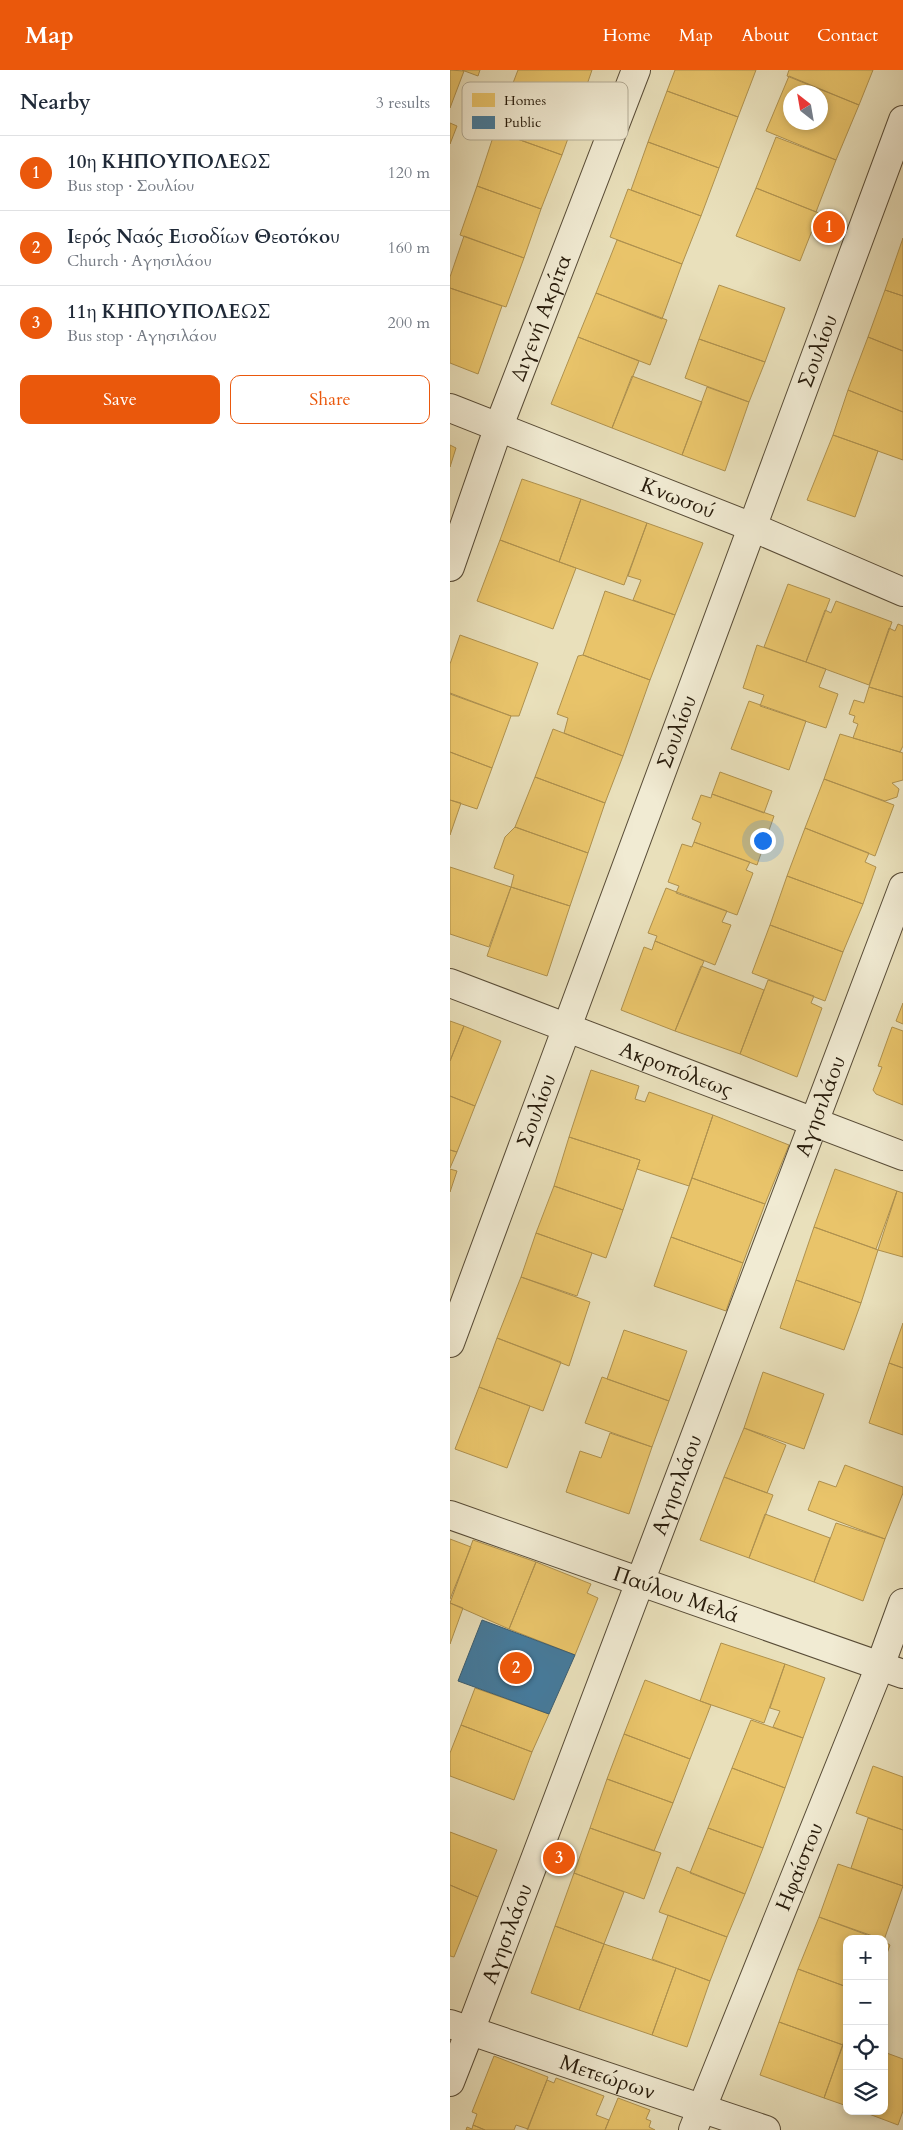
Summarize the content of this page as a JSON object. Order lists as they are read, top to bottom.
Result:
{
  "streets": {
    "street": [
      "Διγενή Ακρίτα",
      "Σουλίου",
      "Κνωσού",
      "Ακροπόλεως",
      "Αγησιλάου",
      "Παύλου Μελά",
      "Ηφαίστου",
      "Μετεώρων"
    ]
  },
  "crossings": [
    ["Διγενή Ακρίτα", "Κνωσού"],
    ["Σουλίου", "Κνωσού"],
    ["Σουλίου", "Ακροπόλεως"],
    ["Ακροπόλεως", "Αγησιλάου"],
    ["Αγησιλάου", "Παύλου Μελά"],
    ["Αγησιλάου", "Μετεώρων"],
    ["Παύλου Μελά", "Ηφαίστου"],
    ["Ηφαίστου", "Μετεώρων"]
  ],
  "legend": ["Homes", "Public"],
  "north": "top left",
  "page": {
    "header": "Map",
    "nav": [
      "Home",
      "Map",
      "About",
      "Contact"
    ],
    "heading": ["Nearby", "3 results"],
    "list": [
      {
        "mark": "1",
        "name": "10η ΚΗΠΟΥΠΟΛΕΩΣ",
        "note": "Bus stop · Σουλίου",
        "value": "120 m"
      },
      {
        "mark": "2",
        "name": "Ιερός Ναός Εισοδίων Θεοτόκου",
        "note": "Church · Αγησιλάου",
        "value": "160 m"
      },
      {
        "mark": "3",
        "name": "11η ΚΗΠΟΥΠΟΛΕΩΣ",
        "note": "Bus stop · Αγησιλάου",
        "value": "200 m"
      }
    ],
    "pins": ["1", "2", "3"],
    "buttons": ["Save", "Share"],
    "map_buttons": ["+", "−"]
  }
}
